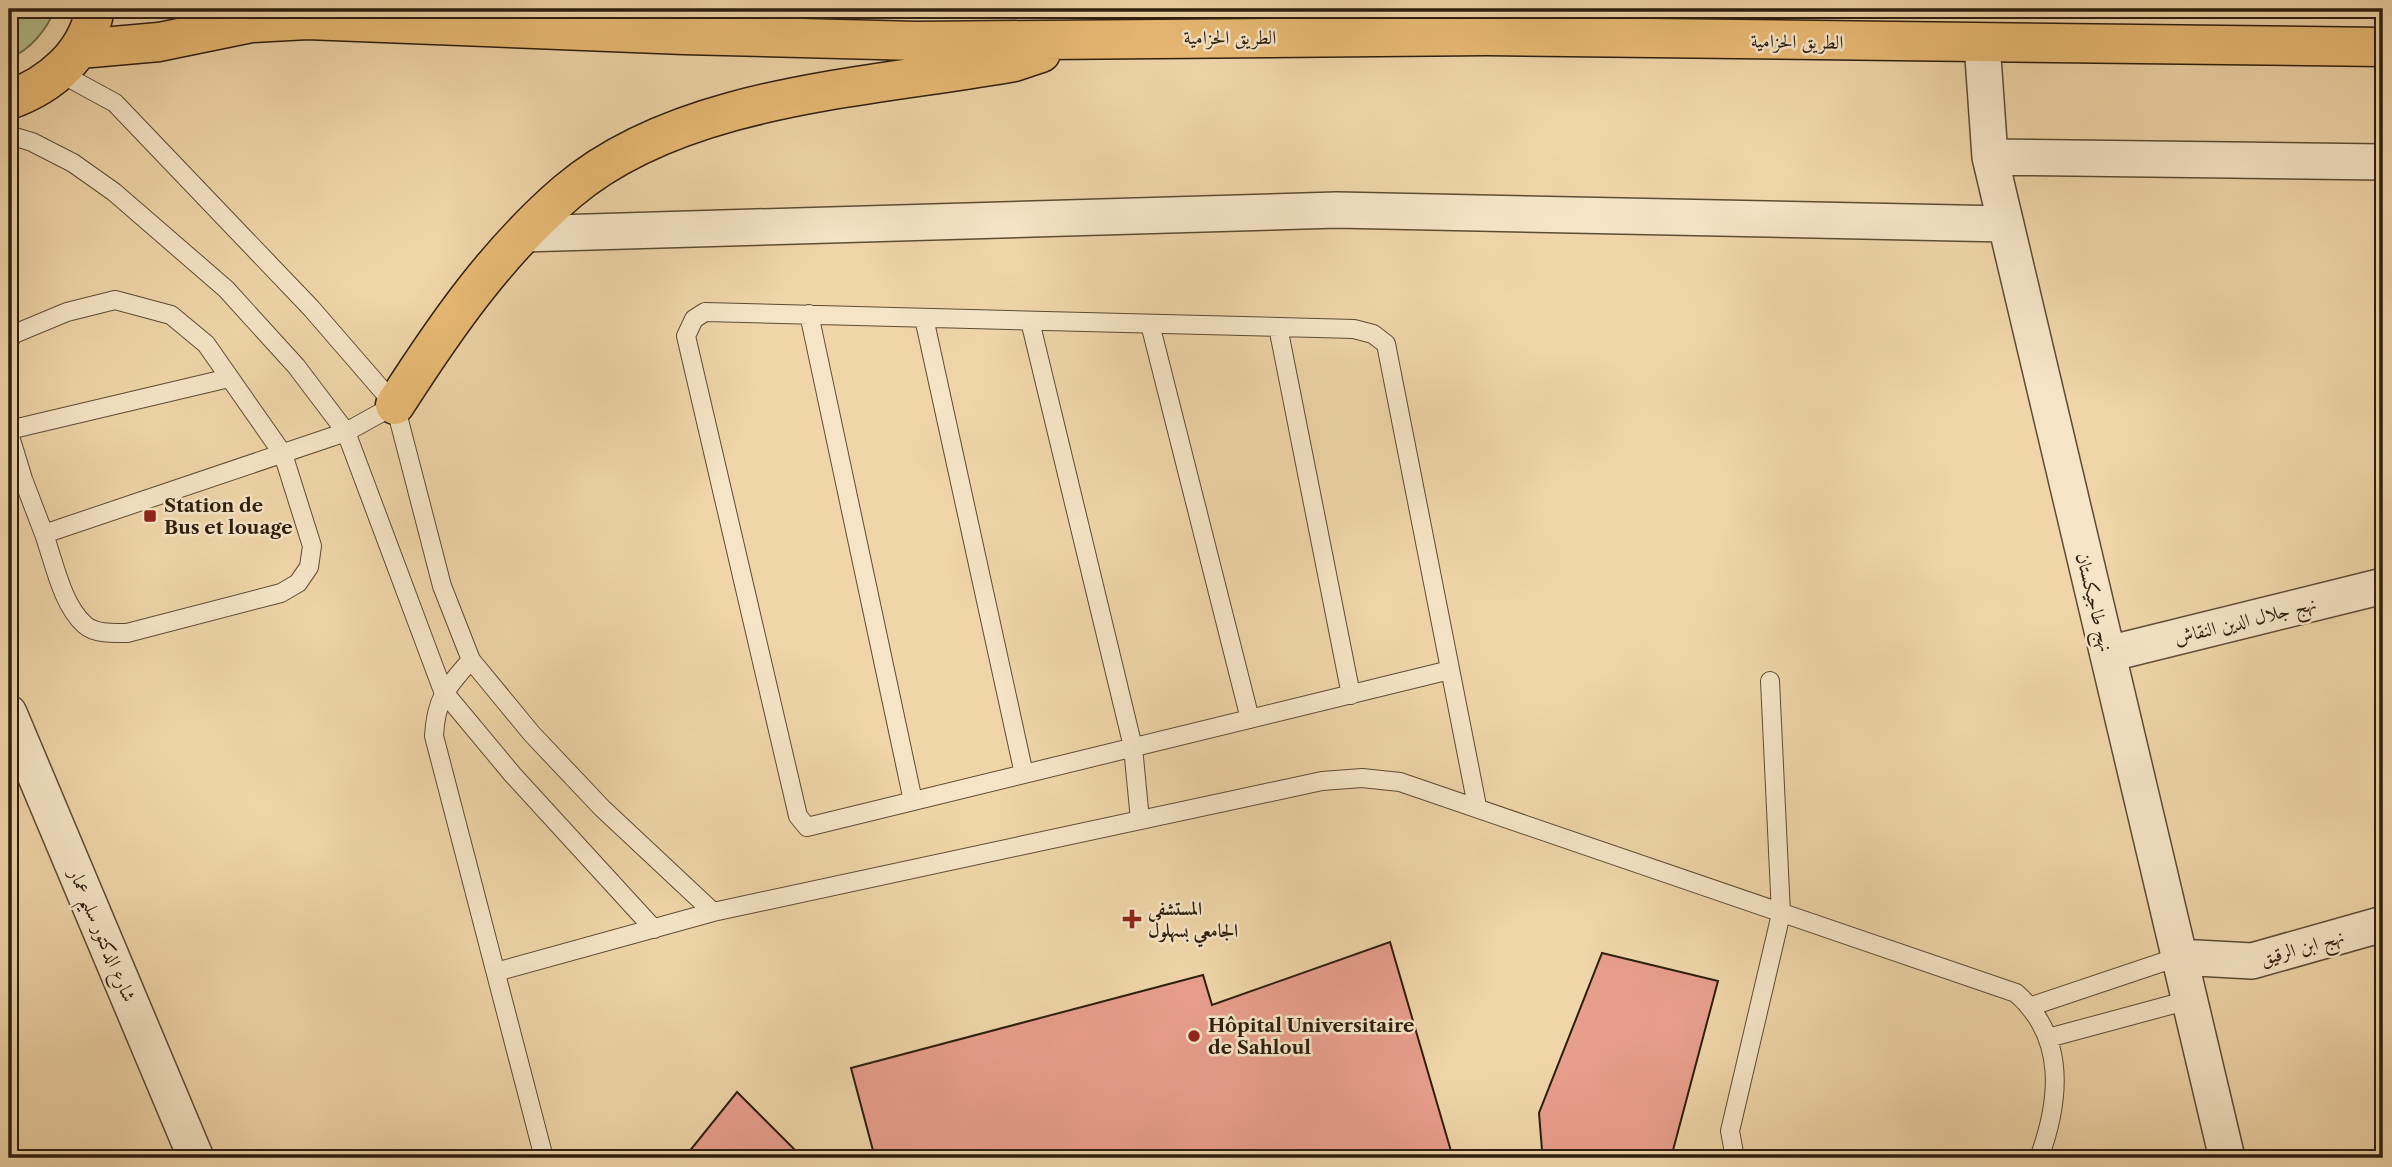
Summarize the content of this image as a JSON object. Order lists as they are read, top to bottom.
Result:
{
  "streets": {
    "highway": ["الطريق الحزامية"],
    "street": [
      "نهج طاجيكستان",
      "نهج جلال الدين النقاش",
      "شارع الدكتور سليم عمار",
      "نهج ابن الرقيق"
    ]
  },
  "crossings": [
    ["الطريق الحزامية", "نهج طاجيكستان"],
    ["نهج طاجيكستان", "نهج جلال الدين النقاش"],
    ["نهج طاجيكستان", "نهج ابن الرقيق"]
  ],
  "places": {
    "transit": ["Station de Bus et louage"],
    "health": ["المستشفى الجامعي بسهلول"],
    "other": ["Hôpital Universitaire de Sahloul"]
  }
}
